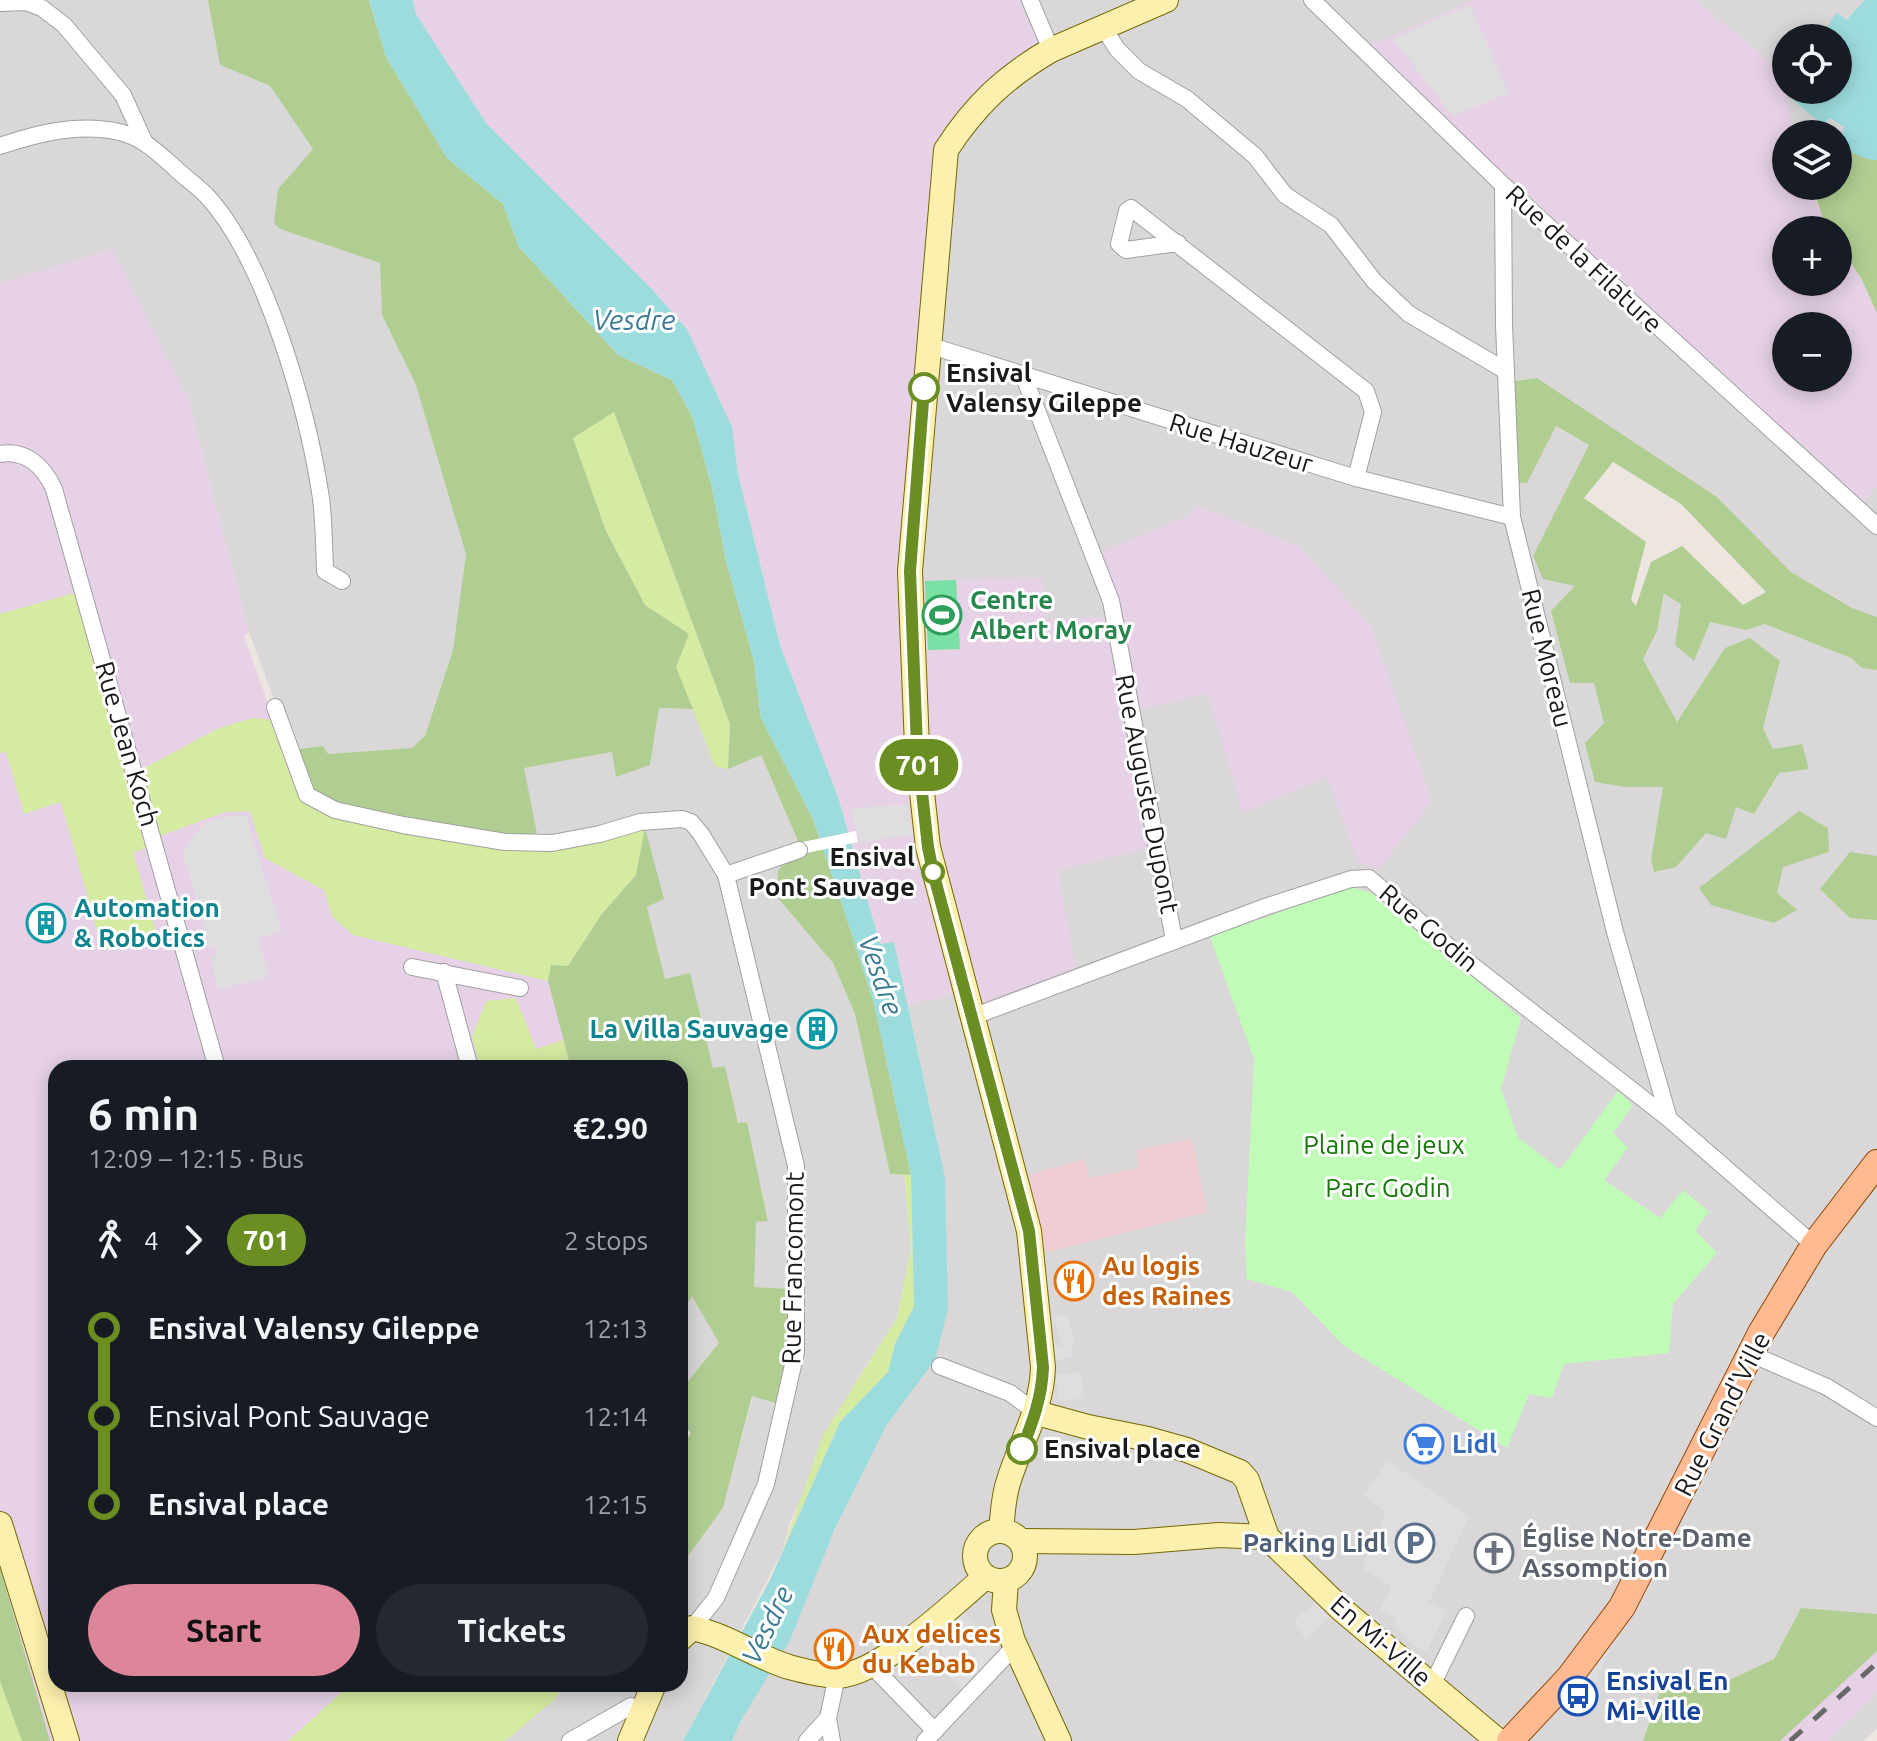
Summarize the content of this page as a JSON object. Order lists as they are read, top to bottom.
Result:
{
  "streets": {
    "main road": ["Rue Grand'Ville"],
    "street": [
      "Rue de la Filature",
      "Rue Hauzeur",
      "Rue Moreau",
      "Rue Jean Koch",
      "Rue Auguste Dupont",
      "Rue Godin",
      "Rue Francomont",
      "En Mi-Ville"
    ]
  },
  "crossings": [
    ["Rue de la Filature", "Rue Moreau"],
    ["Rue Hauzeur", "Rue Moreau"],
    ["Rue Hauzeur", "Rue Auguste Dupont"],
    ["Rue Moreau", "Rue Godin"],
    ["Rue Auguste Dupont", "Rue Godin"],
    ["Rue Godin", "Rue Grand'Ville"]
  ],
  "water": ["Vesdre"],
  "parks": ["Plaine de jeux", "Parc Godin"],
  "places": {
    "other": ["Ensival Valensy Gileppe", "Ensival Pont Sauvage", "Ensival place"],
    "sports": ["Centre Albert Moray"],
    "building": ["Automation & Robotics", "La Villa Sauvage"],
    "restaurant": ["Au logis des Raines", "Aux delices du Kebab"],
    "supermarket": ["Lidl"],
    "parking": ["Parking Lidl"],
    "church": ["Église Notre-Dame Assomption"],
    "bus stop": ["Ensival En Mi-Ville"]
  },
  "lines": ["bus line 701"],
  "page": {
    "on_map": "701",
    "map_buttons": ["+", "−"],
    "heading": ["6 min", "12:09 – 12:15 · Bus", "€2.90"],
    "legs": ["4", "701", "2 stops"],
    "list": [
      {
        "name": "Ensival Valensy Gileppe",
        "value": "12:13"
      },
      {
        "name": "Ensival Pont Sauvage",
        "value": "12:14"
      },
      {
        "name": "Ensival place",
        "value": "12:15"
      }
    ],
    "buttons": ["Start", "Tickets"]
  }
}
